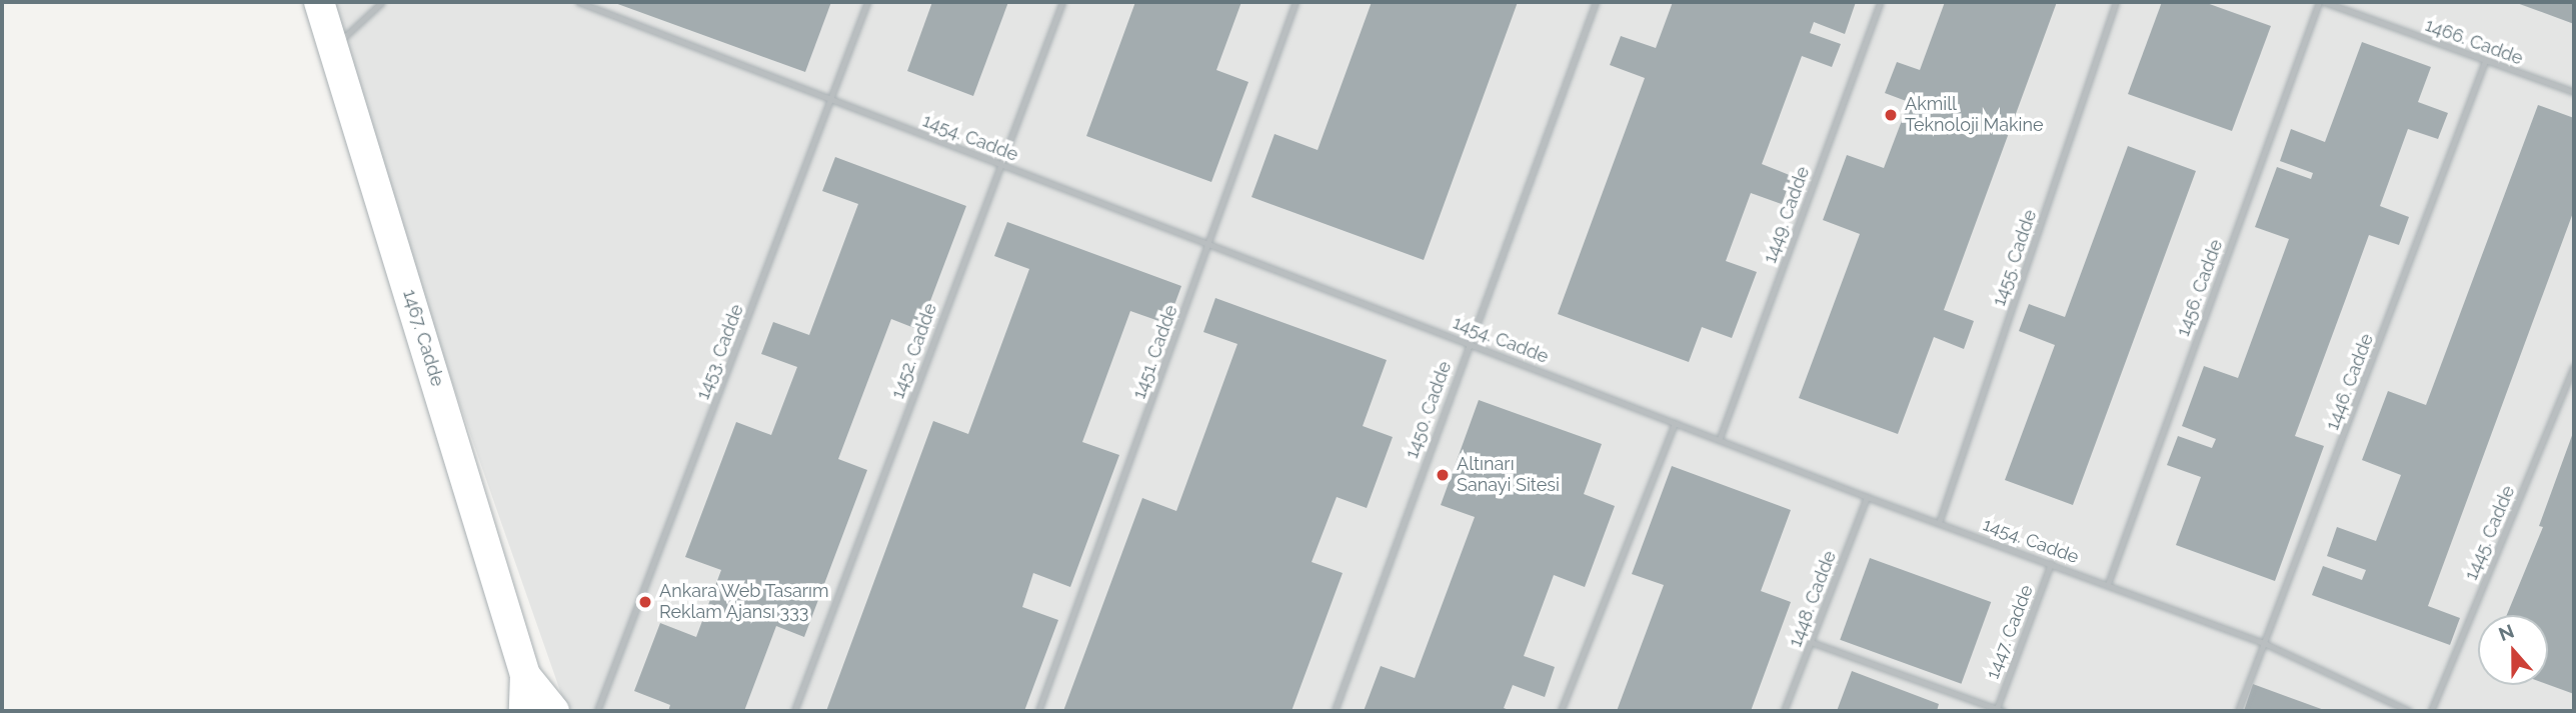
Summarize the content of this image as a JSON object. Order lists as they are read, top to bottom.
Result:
{
  "streets": {
    "street": ["1467. Cadde"],
    "lane": [
      "1466. Cadde",
      "1454. Cadde",
      "1449. Cadde",
      "1455. Cadde",
      "1456. Cadde",
      "1452. Cadde",
      "1453. Cadde",
      "1451. Cadde",
      "1446. Cadde",
      "1450. Cadde",
      "1445. Cadde",
      "1448. Cadde",
      "1447. Cadde"
    ]
  },
  "crossings": [
    ["1466. Cadde", "1456. Cadde"],
    ["1466. Cadde", "1446. Cadde"],
    ["1454. Cadde", "1449. Cadde"],
    ["1454. Cadde", "1455. Cadde"],
    ["1454. Cadde", "1456. Cadde"],
    ["1454. Cadde", "1452. Cadde"],
    ["1454. Cadde", "1453. Cadde"],
    ["1454. Cadde", "1451. Cadde"],
    ["1454. Cadde", "1446. Cadde"],
    ["1454. Cadde", "1450. Cadde"],
    ["1454. Cadde", "1448. Cadde"],
    ["1454. Cadde", "1447. Cadde"]
  ],
  "places": ["Akmill Teknoloji Makine", "Altınarı Sanayi Sitesi", "Ankara Web Tasarım Reklam Ajansı 333"],
  "north": "top"
}
